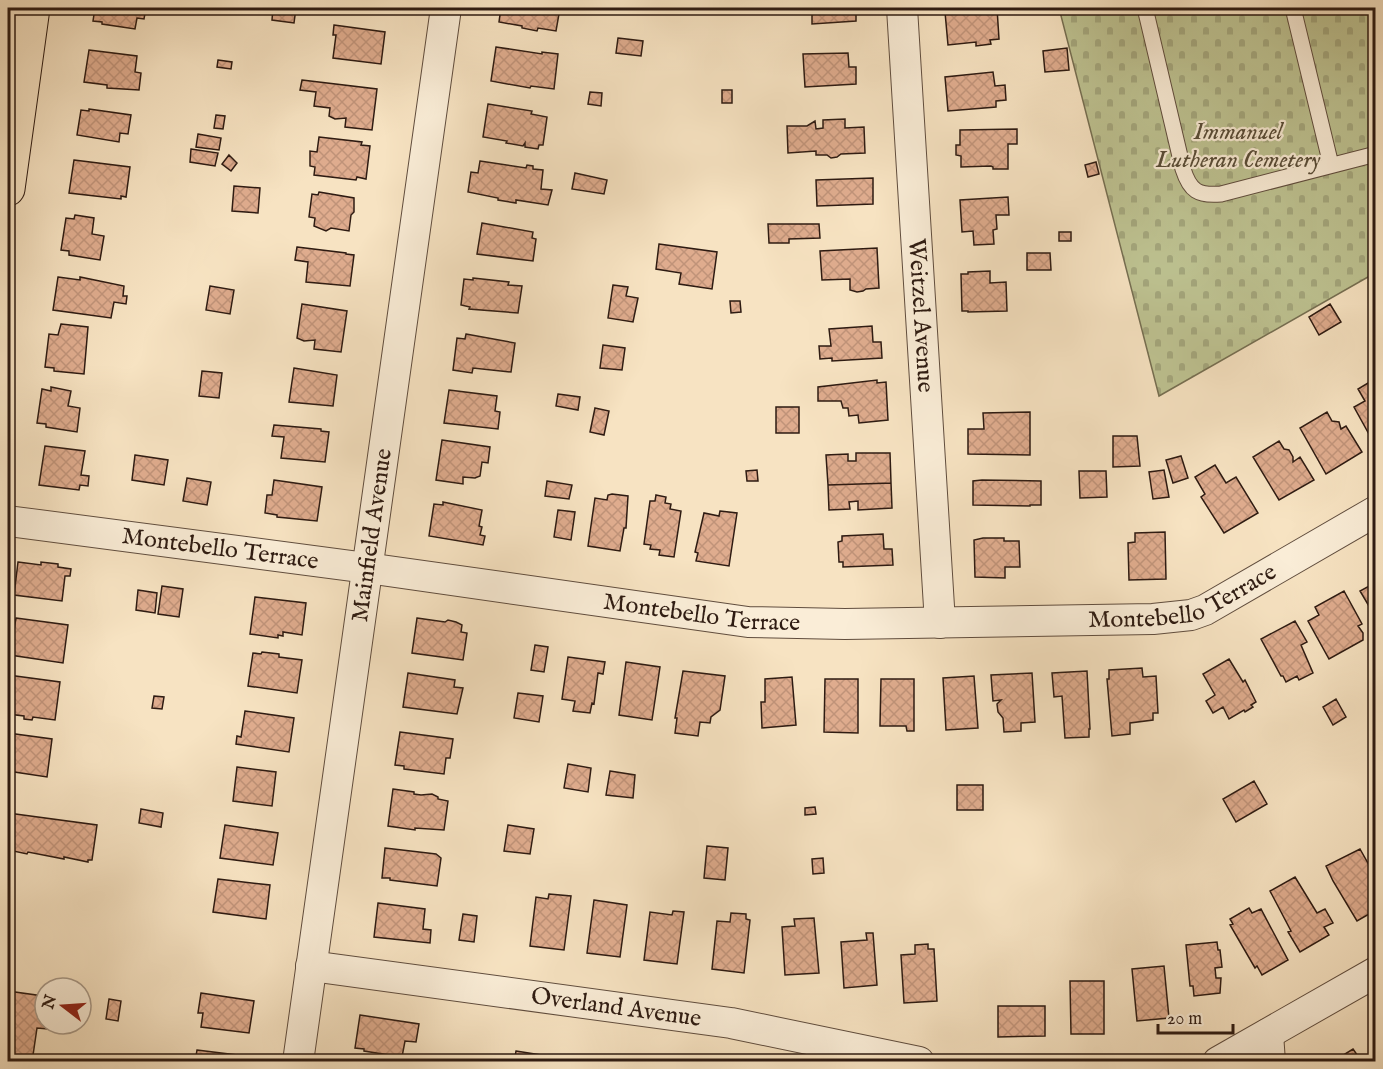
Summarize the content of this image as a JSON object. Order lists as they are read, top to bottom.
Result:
{
  "streets": {
    "street": [
      "Weitzel Avenue",
      "Mainfield Avenue",
      "Montebello Terrace",
      "Overland Avenue"
    ]
  },
  "crossings": [
    ["Weitzel Avenue", "Montebello Terrace"],
    ["Mainfield Avenue", "Montebello Terrace"],
    ["Mainfield Avenue", "Overland Avenue"]
  ],
  "parks": ["Immanuel Lutheran Cemetery"],
  "scale_bar": "20 m",
  "north": "left"
}
